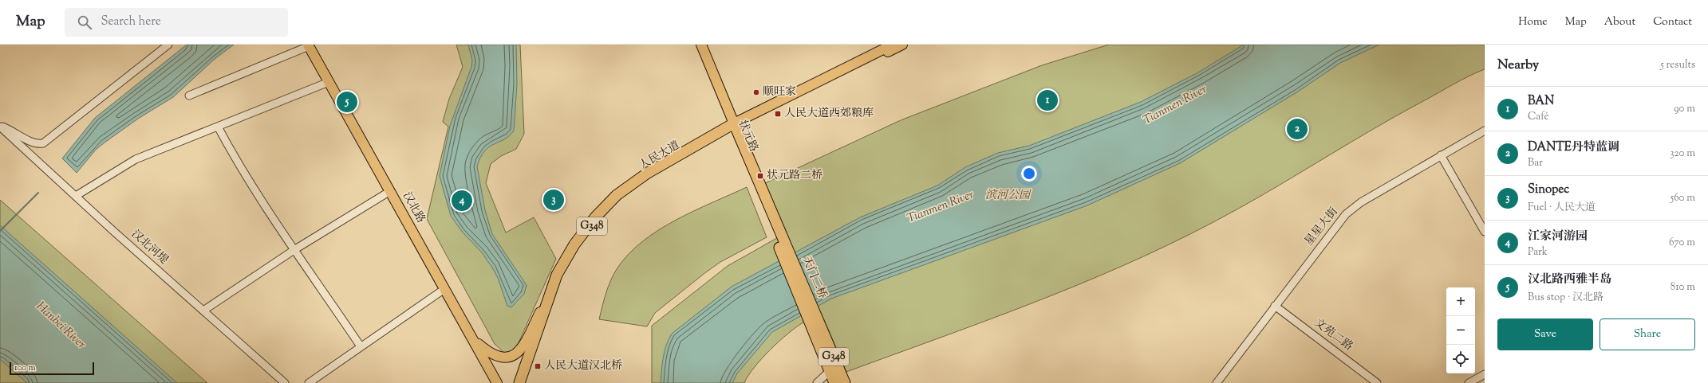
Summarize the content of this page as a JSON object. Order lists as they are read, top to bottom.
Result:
{
  "streets": {
    "highway": [
      "状元路",
      "人民大道",
      "G348",
      "天门二桥"
    ],
    "main road": ["汉北路"],
    "street": ["星星大街", "汉北河堤", "文苑二路"]
  },
  "crossings": [
    ["状元路", "人民大道"],
    ["状元路", "天门二桥"],
    ["星星大街", "文苑二路"]
  ],
  "water": ["Tianmen River", "Hanbei River"],
  "parks": ["滨河公园"],
  "places": {
    "other": ["顺旺家"],
    "transit": ["人民大道西郊粮库", "状元路二桥", "人民大道汉北桥"]
  },
  "scale_bar": "100 m",
  "page": {
    "header": "Map",
    "search": "Search here",
    "nav": [
      "Home",
      "Map",
      "About",
      "Contact"
    ],
    "heading": ["Nearby", "5 results"],
    "list": [
      {
        "mark": "1",
        "name": "BAN",
        "note": "Café",
        "value": "90 m"
      },
      {
        "mark": "2",
        "name": "DANTE丹特蓝调",
        "note": "Bar",
        "value": "320 m"
      },
      {
        "mark": "3",
        "name": "Sinopec",
        "note": "Fuel · 人民大道",
        "value": "560 m"
      },
      {
        "mark": "4",
        "name": "江家河游园",
        "note": "Park",
        "value": "670 m"
      },
      {
        "mark": "5",
        "name": "汉北路西雅半岛",
        "note": "Bus stop · 汉北路",
        "value": "810 m"
      }
    ],
    "pins": [
      "1",
      "5",
      "2",
      "3",
      "4"
    ],
    "map_buttons": ["+", "−"],
    "buttons": ["Save", "Share"],
    "scale": "100 m"
  }
}
